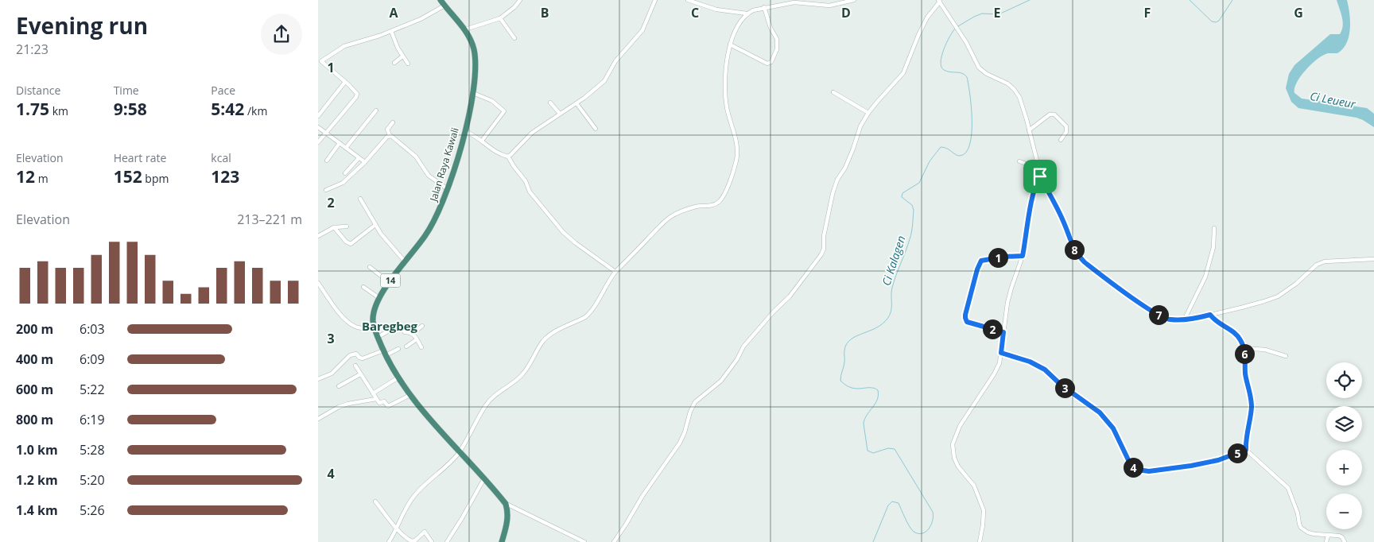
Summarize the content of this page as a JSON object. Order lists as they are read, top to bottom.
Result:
{
  "streets": {
    "highway": ["Jalan Raya Kawali", "14"]
  },
  "districts": ["Baregbeg"],
  "water": ["Ci Leueur", "Ci Kalagen"],
  "page": {
    "heading": ["Evening run", "21:23"],
    "stats": [
      ["Distance", "1.75 km"],
      ["Time", "9:58"],
      ["Pace", "5:42 /km"],
      ["Elevation", "12 m"],
      ["Heart rate", "152 bpm"],
      ["kcal", "123"]
    ],
    "chart": ["Elevation", "213–221 m"],
    "pins": [
      "8",
      "1",
      "7",
      "2",
      "6",
      "3",
      "5",
      "4"
    ],
    "list": [
      {
        "name": "200 m",
        "note": "6:03"
      },
      {
        "name": "400 m",
        "note": "6:09"
      },
      {
        "name": "600 m",
        "note": "5:22"
      },
      {
        "name": "800 m",
        "note": "6:19"
      },
      {
        "name": "1.0 km",
        "note": "5:28"
      },
      {
        "name": "1.2 km",
        "note": "5:20"
      },
      {
        "name": "1.4 km",
        "note": "5:26"
      }
    ],
    "map_buttons": ["+", "−"]
  },
  "grid": {
    "columns": [
      "A",
      "B",
      "C",
      "D",
      "E",
      "F",
      "G"
    ],
    "rows": [
      "1",
      "2",
      "3",
      "4"
    ]
  }
}
